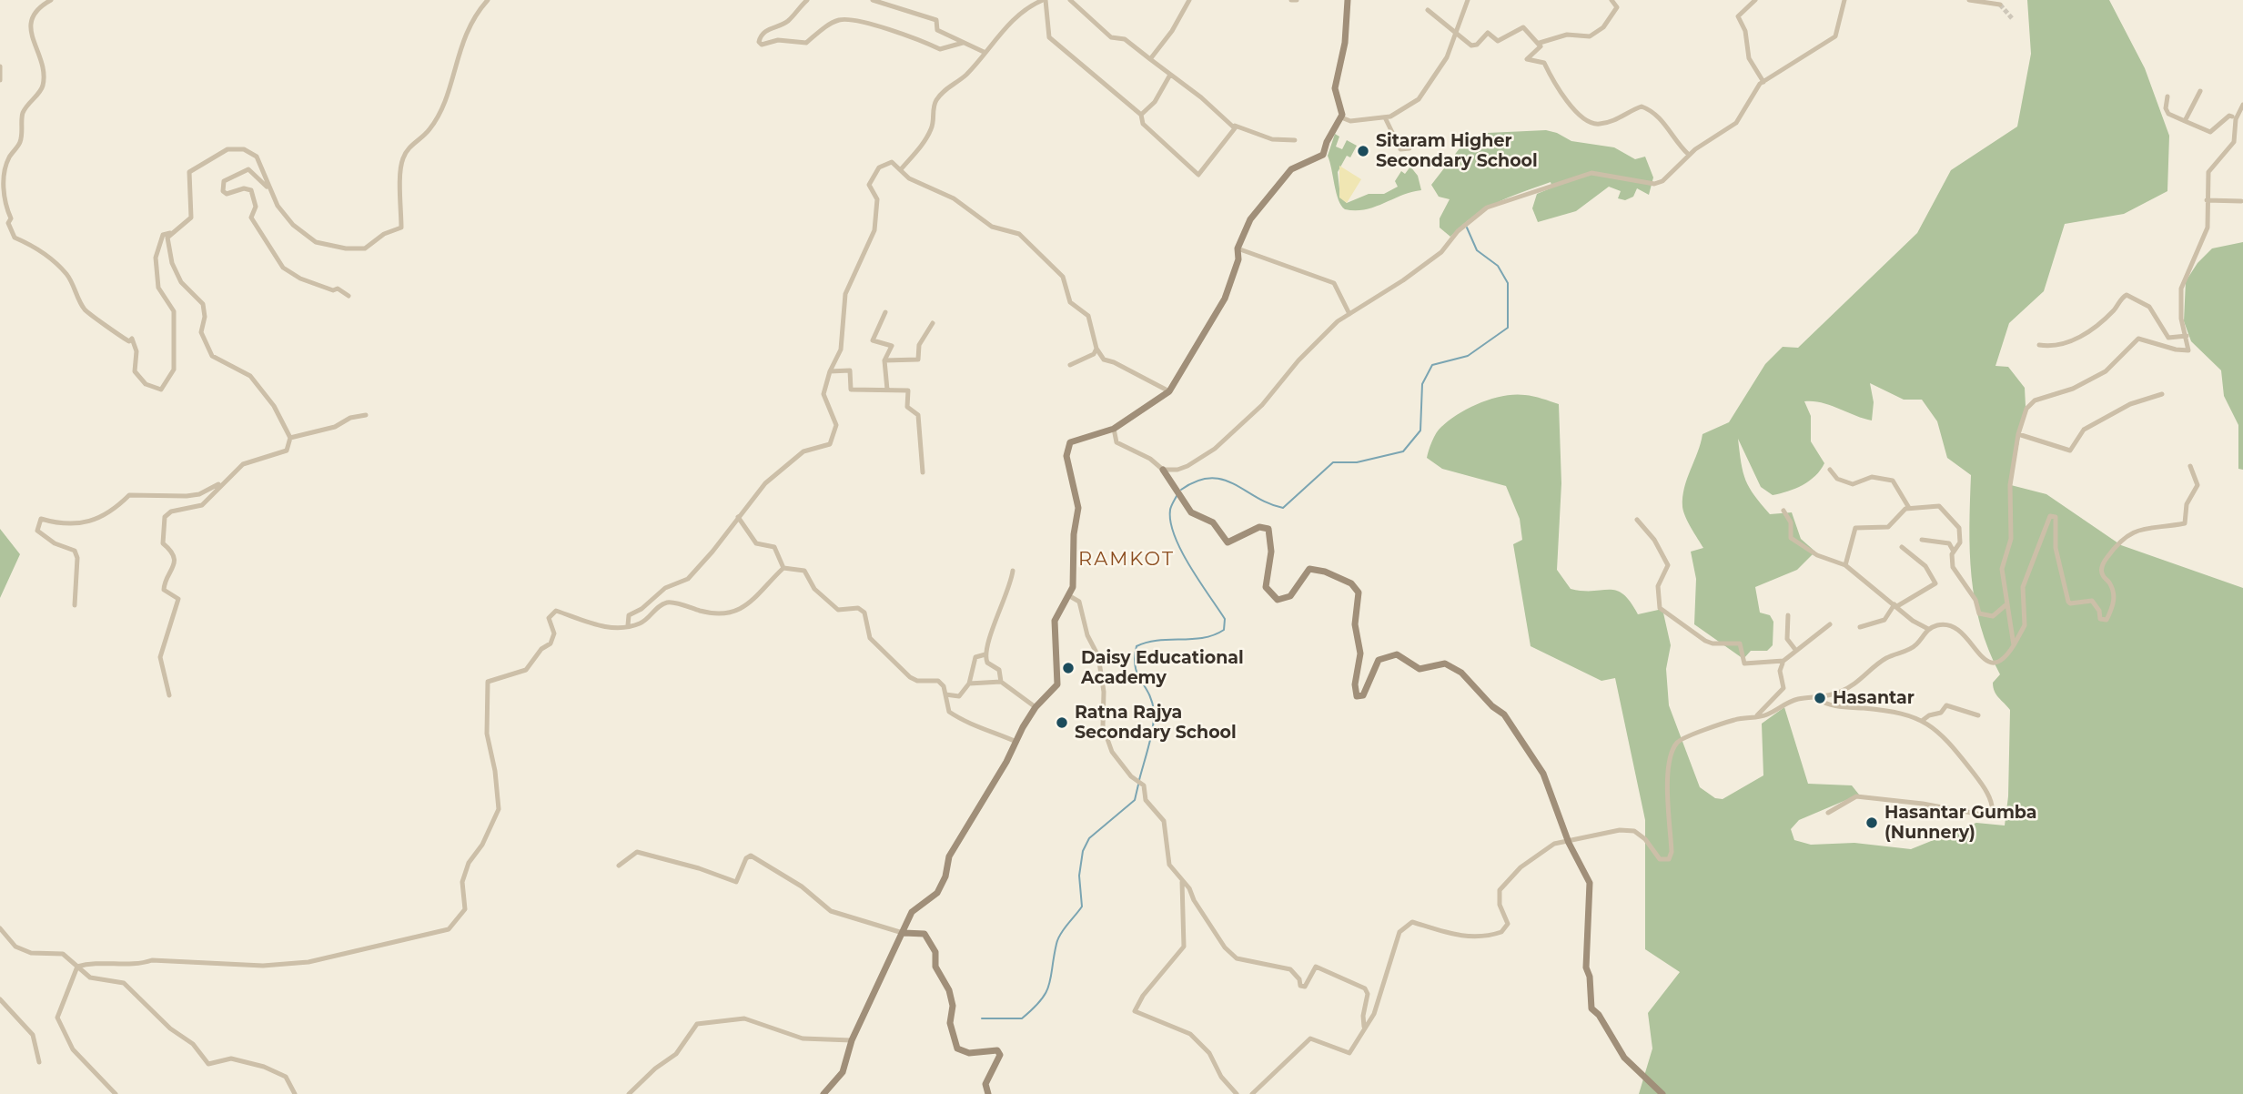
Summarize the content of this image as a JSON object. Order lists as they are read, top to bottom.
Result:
{
  "districts": ["RAMKOT"],
  "places": [
    "Sitaram Higher Secondary School",
    "Daisy Educational Academy",
    "Hasantar",
    "Ratna Rajya Secondary School",
    "Hasantar Gumba (Nunnery)"
  ]
}
